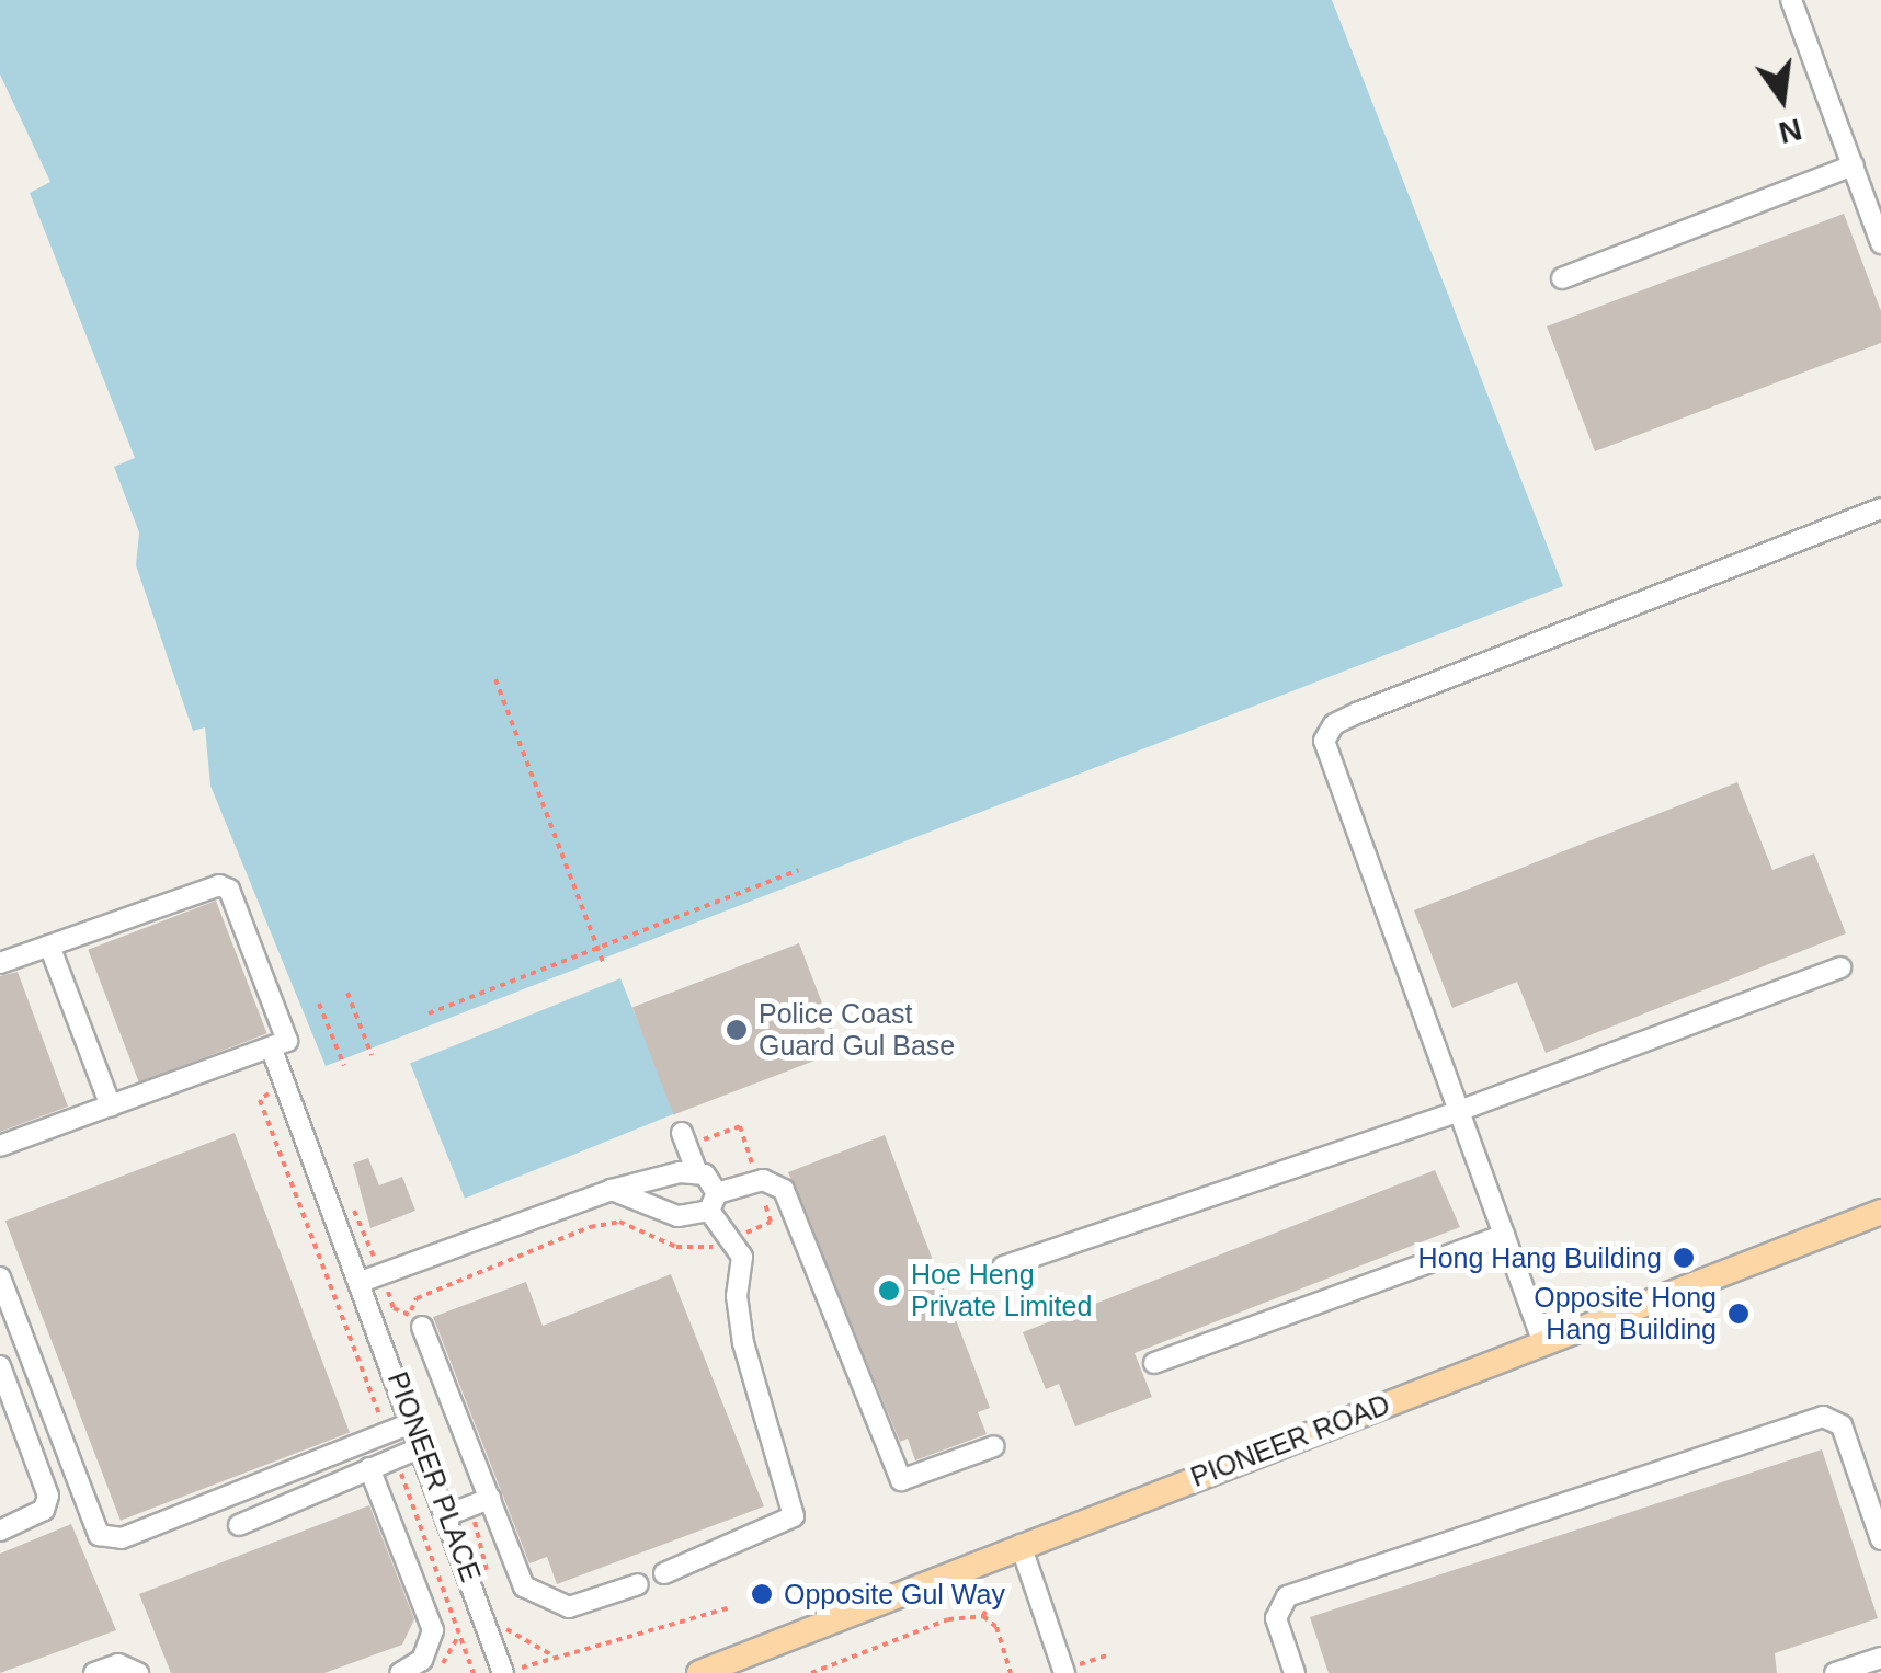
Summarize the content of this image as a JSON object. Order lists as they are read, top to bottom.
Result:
{
  "streets": {
    "main road": ["PIONEER ROAD"],
    "street": ["PIONEER PLACE"]
  },
  "places": [
    "Police Coast Guard Gul Base",
    "Hong Hang Building",
    "Hoe Heng Private Limited",
    "Opposite Hong Hang Building",
    "Opposite Gul Way"
  ],
  "north": "bottom"
}
